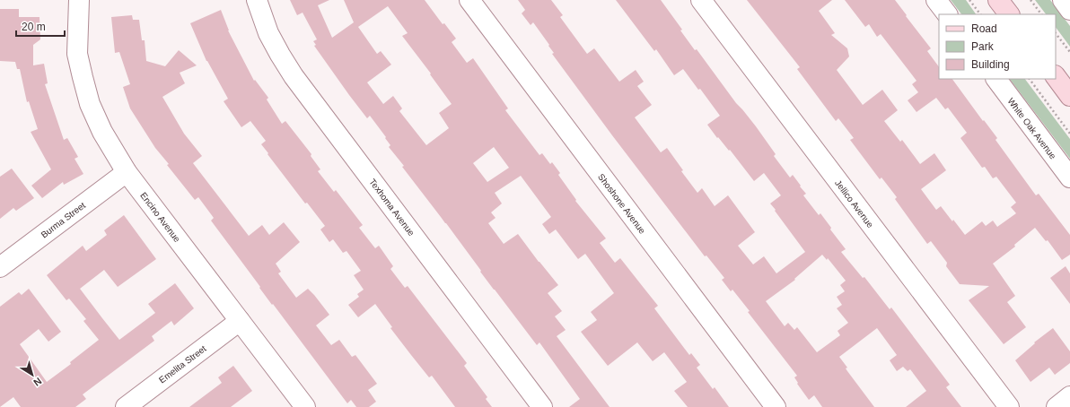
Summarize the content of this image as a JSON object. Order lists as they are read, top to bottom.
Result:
{
  "streets": {
    "street": [
      "White Oak Avenue",
      "Shoshone Avenue",
      "Jellico Avenue",
      "Texhoma Avenue",
      "Encino Avenue",
      "Burma Street",
      "Emelita Street"
    ]
  },
  "crossings": [
    ["Encino Avenue", "Burma Street"],
    ["Encino Avenue", "Emelita Street"]
  ],
  "legend": ["Road", "Park", "Building"],
  "scale_bar": "20 m",
  "north": "bottom right"
}
